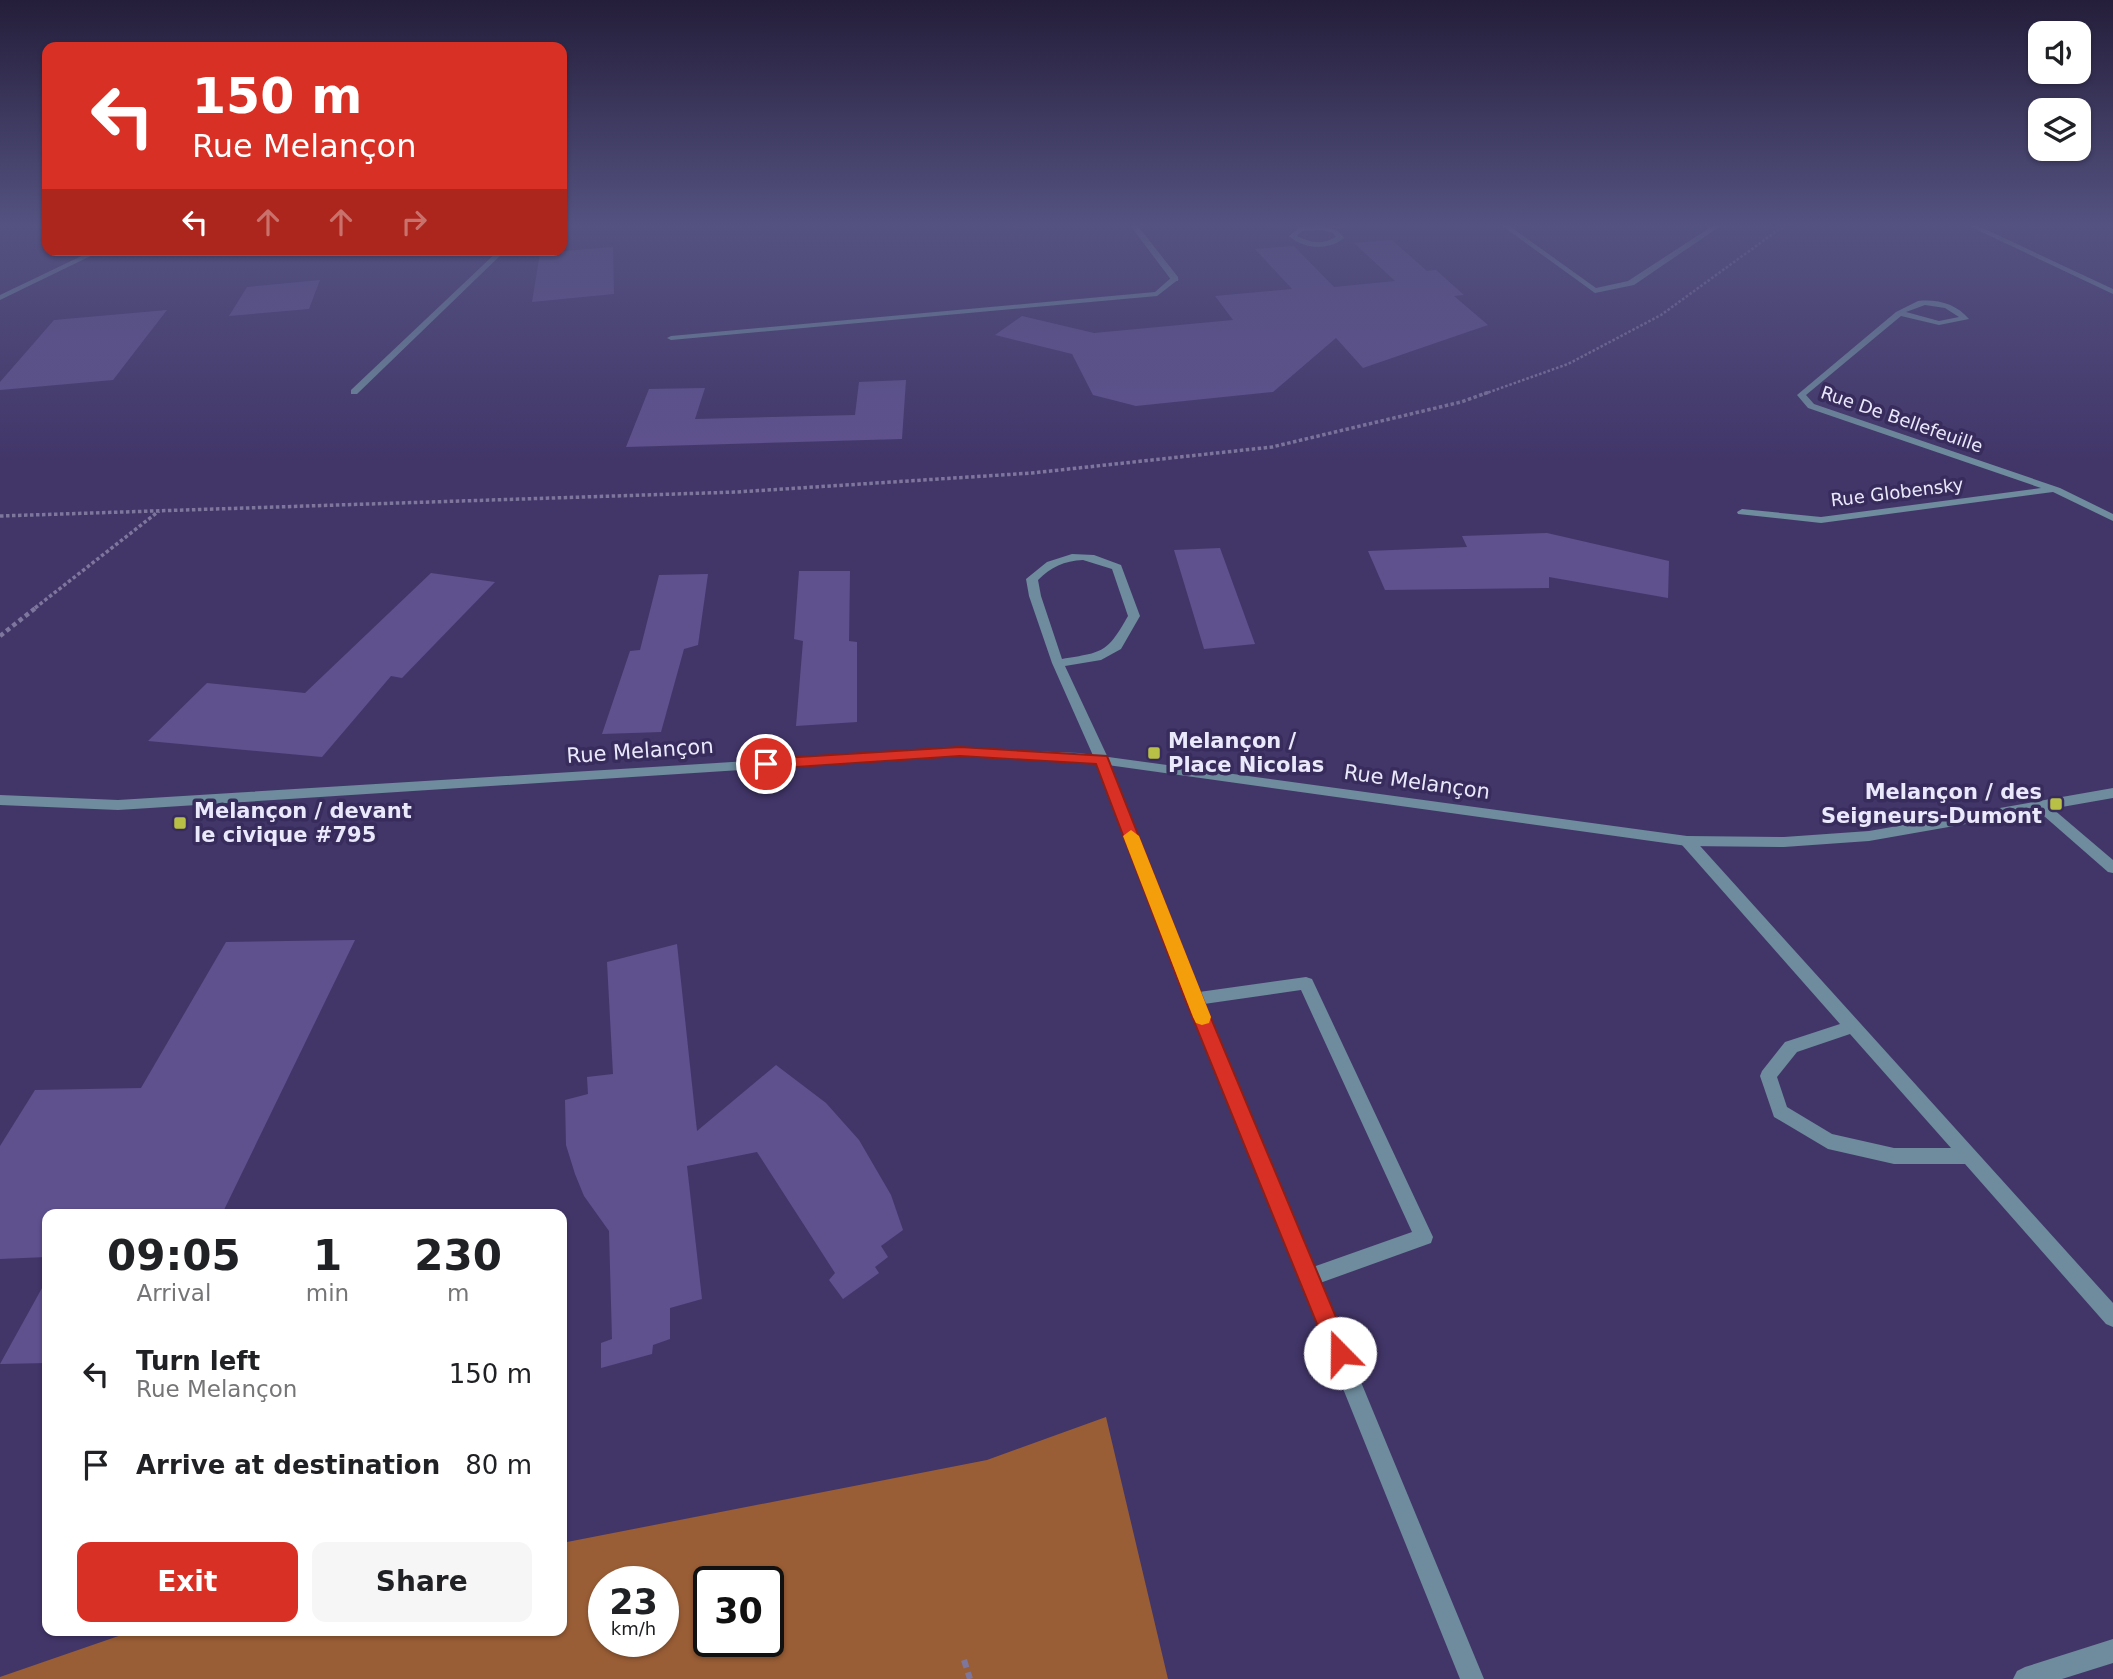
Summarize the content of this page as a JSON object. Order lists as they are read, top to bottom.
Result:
{
  "streets": {
    "street": ["Rue De Bellefeuille", "Rue Globensky", "Rue Melançon"]
  },
  "crossings": [
    ["Rue De Bellefeuille", "Rue Globensky"]
  ],
  "places": {
    "transit": ["Melançon / Place Nicolas", "Melançon / des Seigneurs-Dumont", "Melançon / devant le civique #795"]
  },
  "page": {
    "turn": ["150 m", "Rue Melançon"],
    "eta": [
      "09:05",
      "Arrival",
      "1",
      "min",
      "230",
      "m"
    ],
    "list": [
      {
        "name": "Turn left",
        "note": "Rue Melançon",
        "value": "150 m"
      },
      {
        "name": "Arrive at destination",
        "value": "80 m"
      }
    ],
    "buttons": ["Exit", "Share"],
    "speed": "23 km/h",
    "limit": "30"
  }
}
